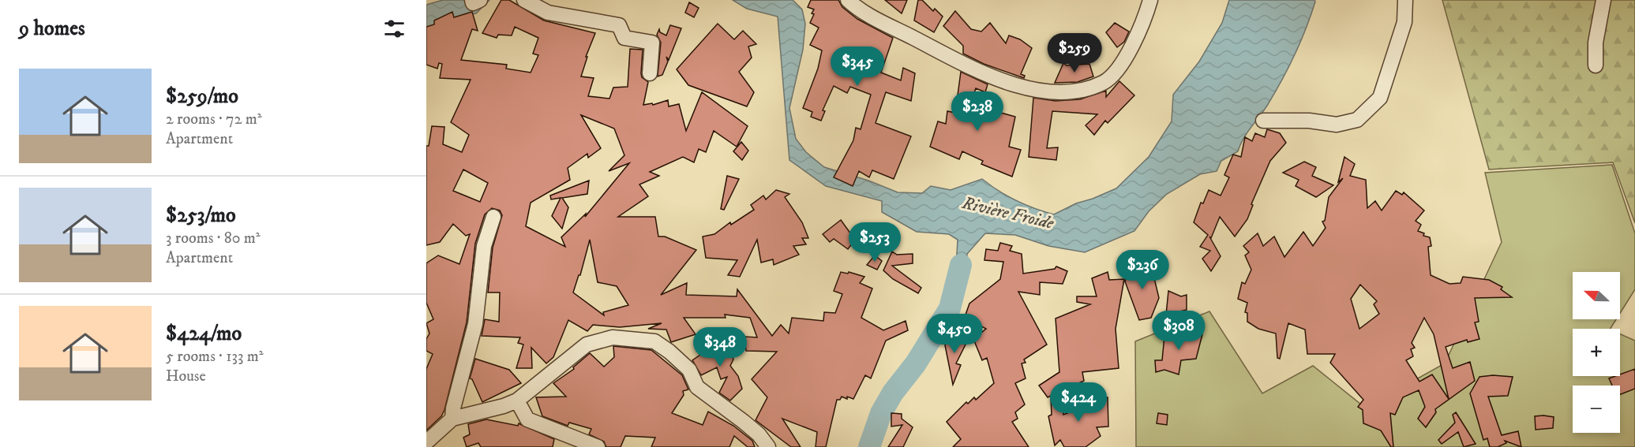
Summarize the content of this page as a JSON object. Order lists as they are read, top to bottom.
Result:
{
  "water": ["Rivière Froide"],
  "north": "left",
  "page": {
    "heading": "9 homes",
    "price": [
      "$259",
      "$345",
      "$238",
      "$253",
      "$236",
      "$308",
      "$450",
      "$348",
      "$424"
    ],
    "list": [
      {
        "name": "$259/mo",
        "note": "2 rooms · 72 m² · Apartment"
      },
      {
        "name": "$253/mo",
        "note": "3 rooms · 80 m² · Apartment"
      },
      {
        "name": "$424/mo",
        "note": "5 rooms · 133 m² · House"
      }
    ],
    "map_buttons": ["+", "−"]
  }
}
